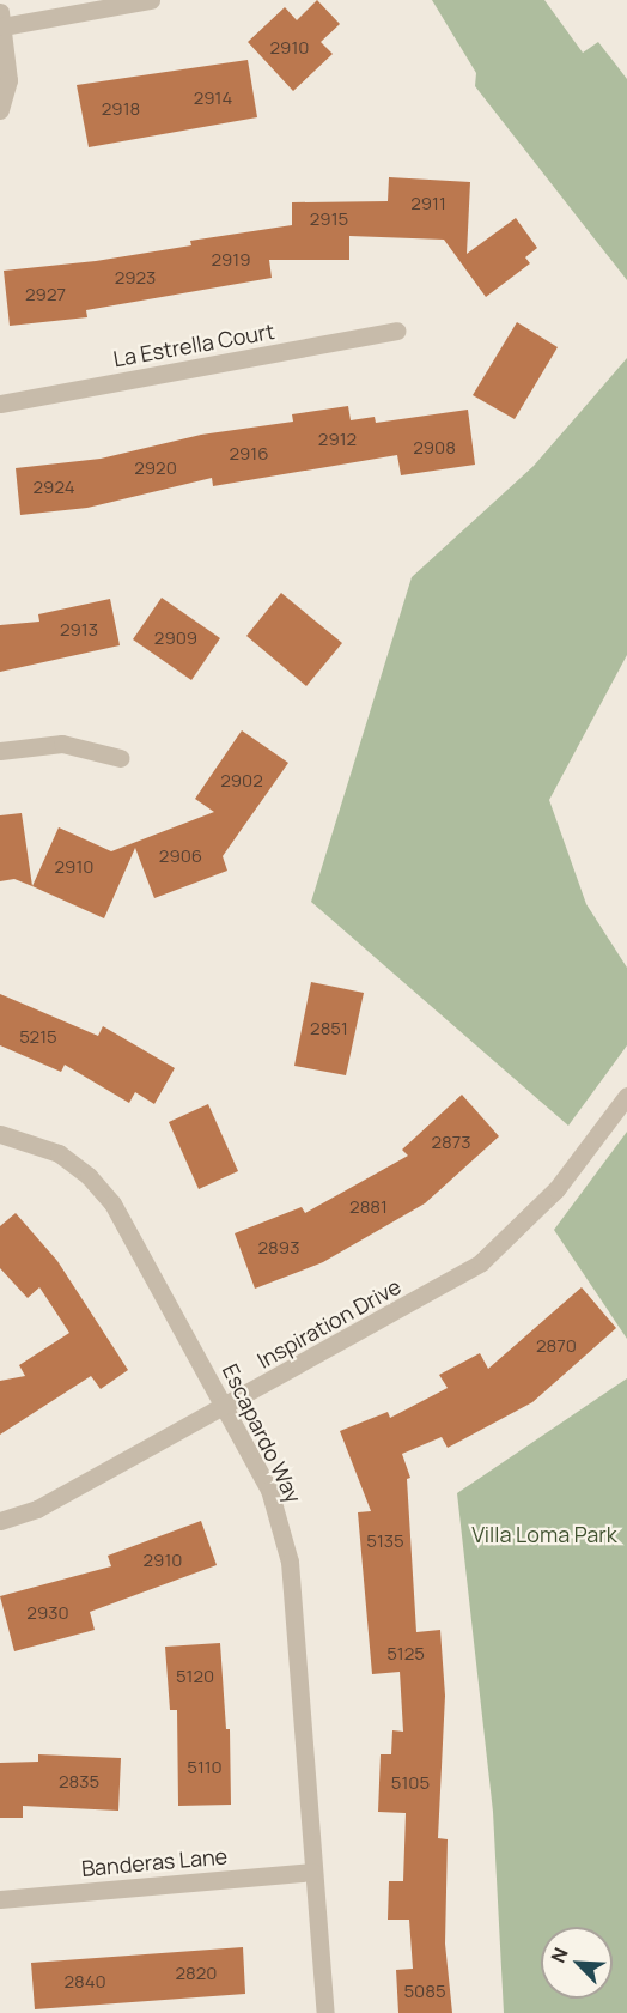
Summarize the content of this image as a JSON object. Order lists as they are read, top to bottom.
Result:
{
  "streets": {
    "street": [
      "La Estrella Court",
      "Inspiration Drive",
      "Escapardo Way",
      "Banderas Lane"
    ]
  },
  "crossings": [
    ["Inspiration Drive", "Escapardo Way"],
    ["Escapardo Way", "Banderas Lane"]
  ],
  "parks": ["Villa Loma Park"],
  "house_numbers": [
    "2910",
    "2914",
    "2918",
    "2911",
    "2915",
    "2919",
    "2923",
    "2927",
    "2912",
    "2908",
    "2916",
    "2920",
    "2924",
    "2913",
    "2909",
    "2902",
    "2906",
    "2910",
    "2851",
    "5215",
    "2873",
    "2881",
    "2893",
    "2870",
    "5135",
    "2910",
    "2930",
    "5125",
    "5120",
    "5110",
    "2835",
    "5105",
    "2820",
    "2840",
    "5085"
  ],
  "north": "top left"
}
